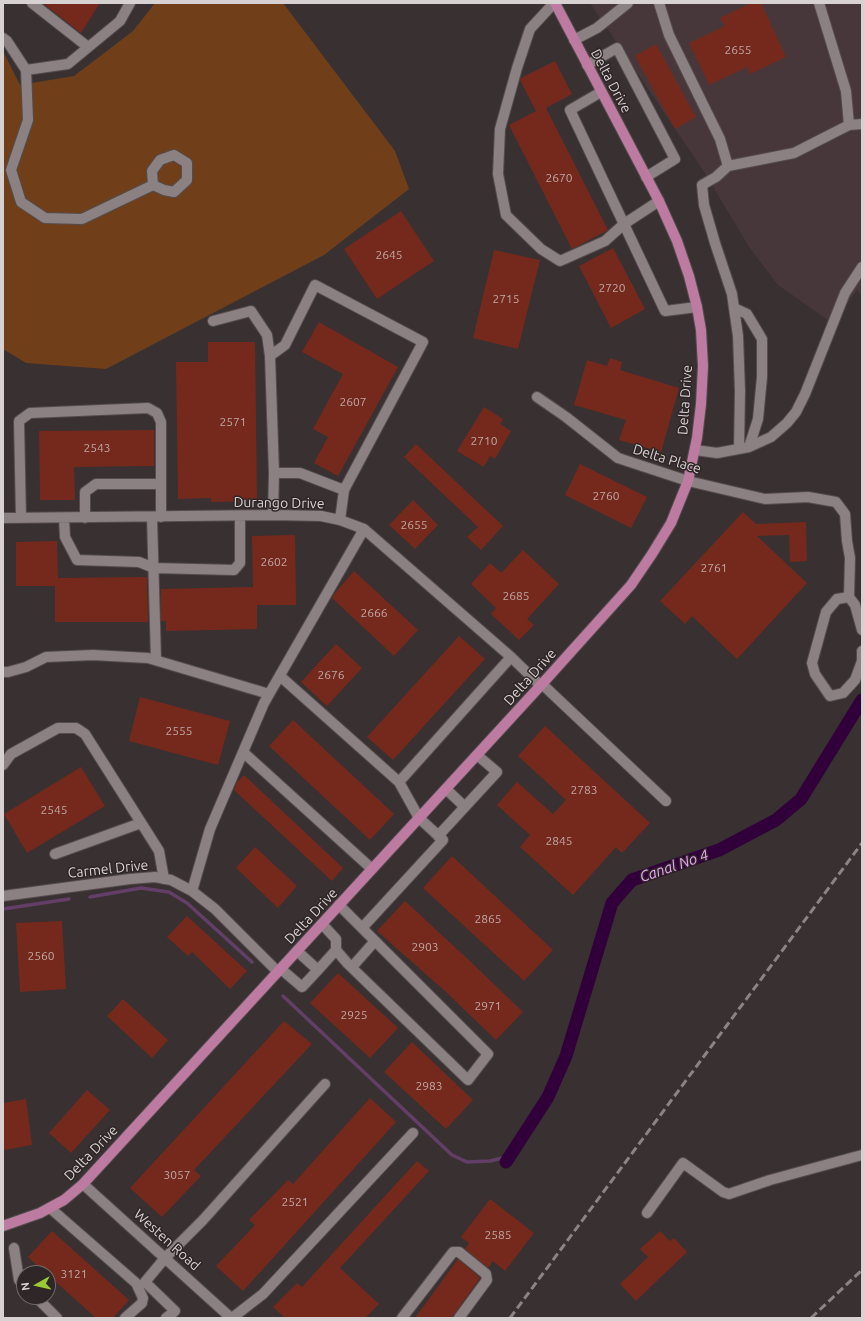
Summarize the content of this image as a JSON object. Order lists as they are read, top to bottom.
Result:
{
  "streets": {
    "main road": ["Delta Drive"],
    "street": [
      "Delta Place",
      "Durango Drive",
      "Carmel Drive",
      "Westen Road"
    ]
  },
  "crossings": [
    ["Delta Drive", "Delta Place"],
    ["Delta Drive", "Durango Drive"],
    ["Delta Drive", "Carmel Drive"],
    ["Delta Drive", "Westen Road"]
  ],
  "water": ["Canal No 4"],
  "house_numbers": [
    "2655",
    "2670",
    "2645",
    "2720",
    "2715",
    "2607",
    "2571",
    "2710",
    "2543",
    "2760",
    "2655",
    "2602",
    "2761",
    "2685",
    "2666",
    "2676",
    "2555",
    "2783",
    "2545",
    "2845",
    "2865",
    "2903",
    "2560",
    "2971",
    "2925",
    "2983",
    "3057",
    "2521",
    "2585",
    "3121"
  ],
  "north": "left"
}
